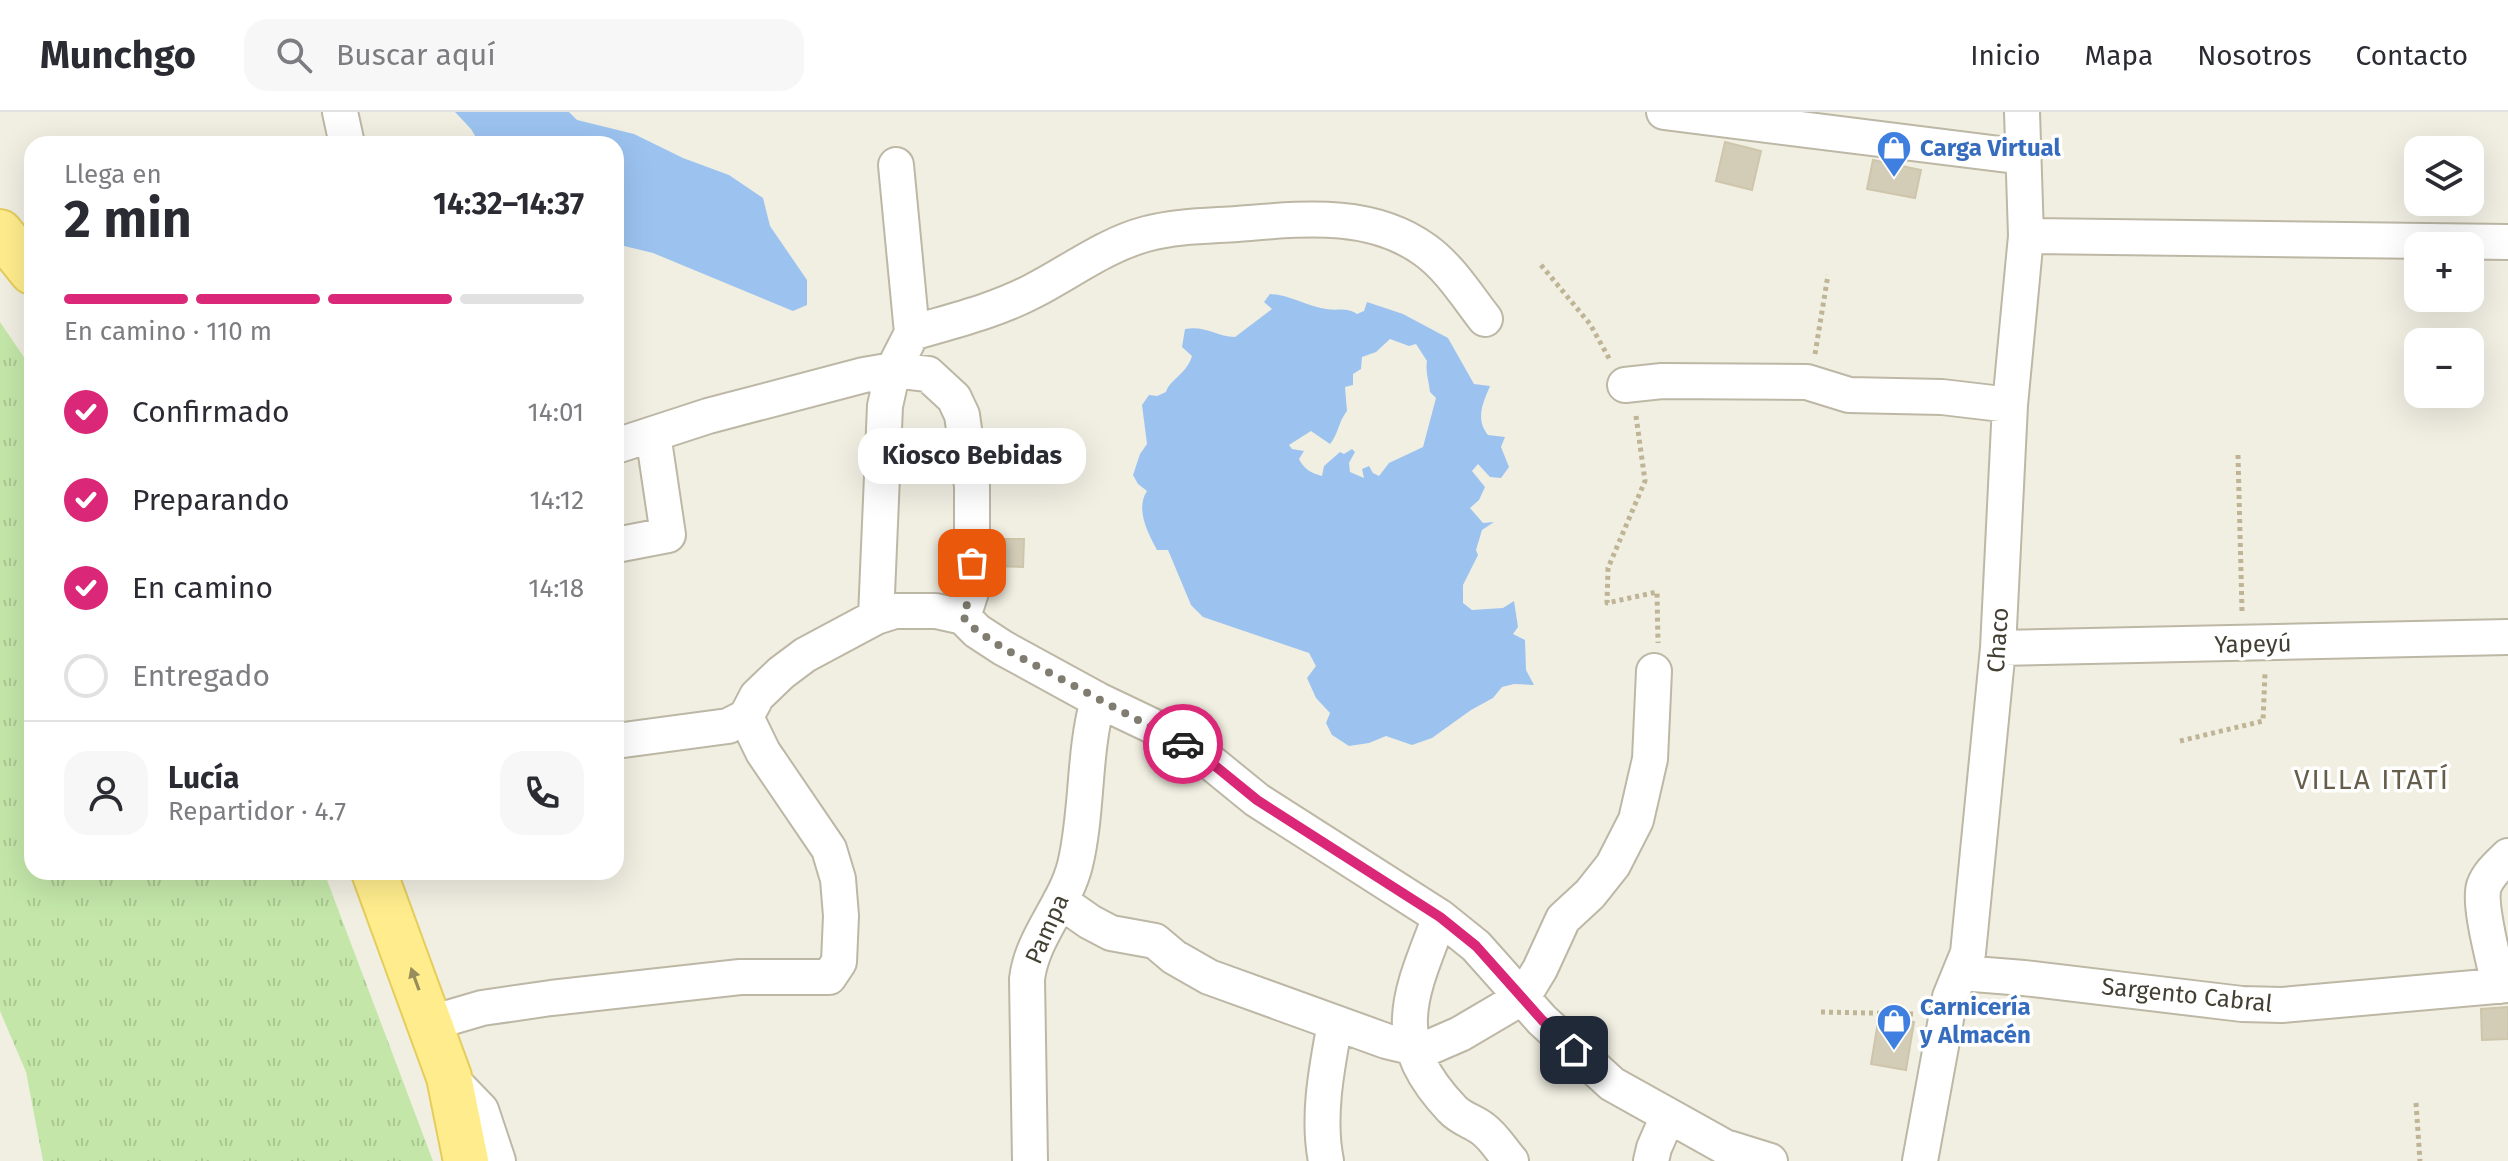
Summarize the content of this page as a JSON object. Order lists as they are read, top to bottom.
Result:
{
  "streets": {
    "street": [
      "Chaco",
      "Yapeyú",
      "Pampa",
      "Sargento Cabral"
    ]
  },
  "crossings": [
    ["Chaco", "Yapeyú"],
    ["Chaco", "Sargento Cabral"]
  ],
  "districts": ["VILLA ITATÍ"],
  "places": {
    "shop": ["Carga Virtual", "Carnicería y Almacén"],
    "other": ["Kiosco Bebidas"]
  },
  "page": {
    "header": "Munchgo",
    "search": "Buscar aquí",
    "nav": [
      "Inicio",
      "Mapa",
      "Nosotros",
      "Contacto"
    ],
    "map_buttons": ["+", "−"],
    "heading": ["2 min", "Llega en", "14:32–14:37"],
    "panel": ["Lucía", "Repartidor · 4.7"],
    "bar": "En camino · 110 m",
    "list": [
      ["Confirmado", "14:01"],
      ["Preparando", "14:12"],
      ["En camino", "14:18"],
      "Entregado"
    ],
    "bubble": "Kiosco Bebidas"
  }
}
